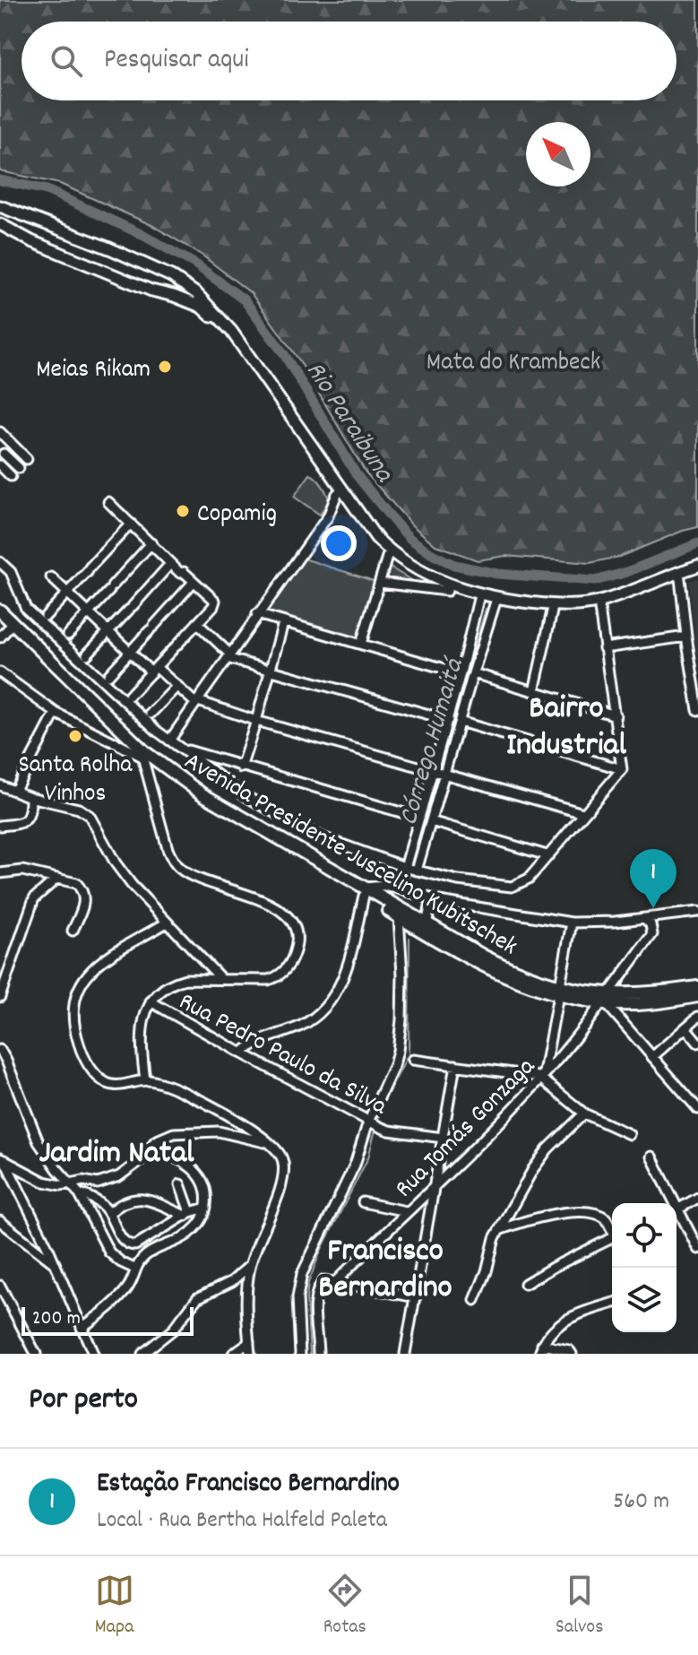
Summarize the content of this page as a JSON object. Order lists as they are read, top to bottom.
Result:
{
  "streets": {
    "highway": ["Avenida Presidente Juscelino Kubitschek"],
    "street": ["Rua Pedro Paulo da Silva", "Rua Tomás Gonzaga"]
  },
  "crossings": [
    ["Avenida Presidente Juscelino Kubitschek", "Rua Tomás Gonzaga"]
  ],
  "districts": ["Bairro Industrial", "Jardim Natal", "Francisco Bernardino"],
  "water": ["Rio Paraibuna", "Córrego Humaitá"],
  "parks": ["Mata do Krambeck"],
  "places": ["Meias Rikam", "Copamig", "Santa Rolha Vinhos"],
  "scale_bar": "200 m",
  "north": "top left",
  "page": {
    "search": "Pesquisar aqui",
    "pins": "1",
    "scale": "200 m",
    "heading": "Por perto",
    "list": [
      {
        "mark": "1",
        "name": "Estação Francisco Bernardino",
        "note": "Local · Rua Bertha Halfeld Paleta",
        "value": "560 m"
      }
    ],
    "nav": ["Mapa", "Rotas", "Salvos"]
  }
}
